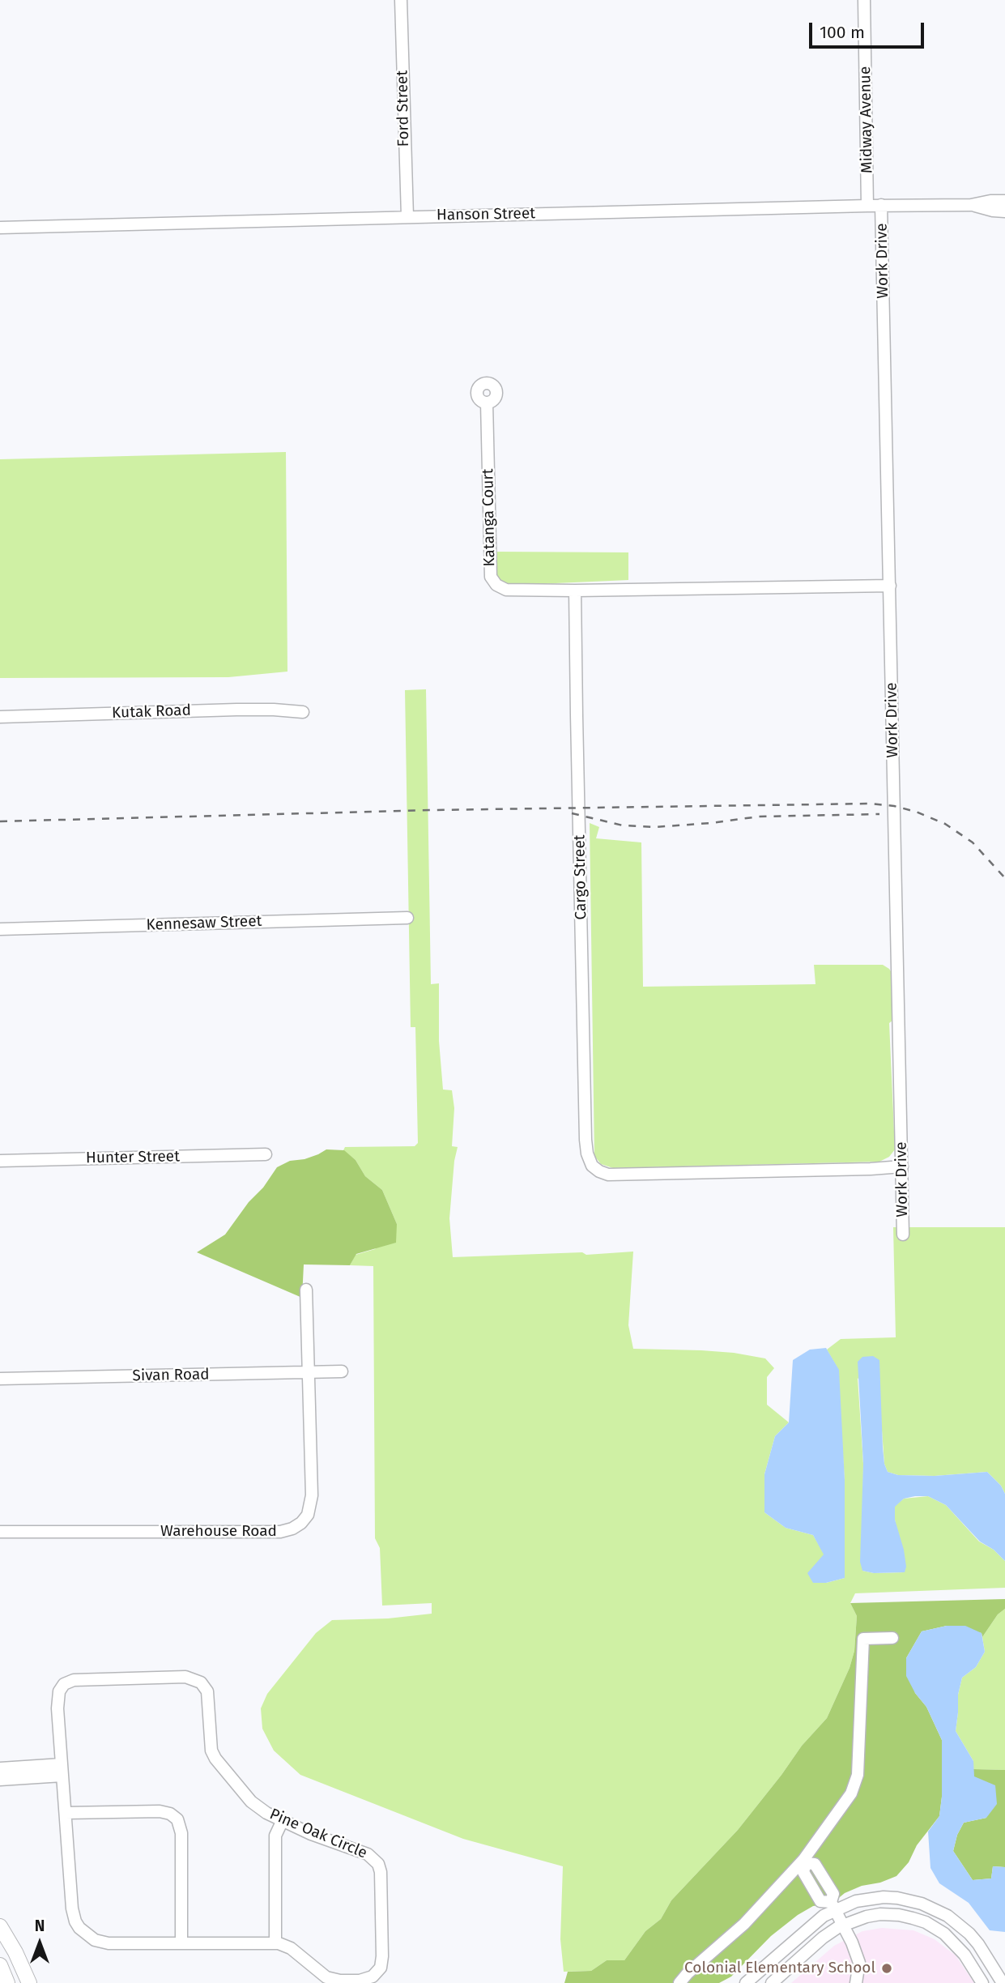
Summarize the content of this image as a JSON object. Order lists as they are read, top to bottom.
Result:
{
  "streets": {
    "street": [
      "Ford Street",
      "Midway Avenue",
      "Hanson Street",
      "Work Drive",
      "Katanga Court",
      "Kutak Road",
      "Cargo Street",
      "Kennesaw Street",
      "Hunter Street",
      "Sivan Road",
      "Warehouse Road",
      "Pine Oak Circle"
    ]
  },
  "crossings": [
    ["Ford Street", "Hanson Street"],
    ["Midway Avenue", "Hanson Street"],
    ["Hanson Street", "Work Drive"],
    ["Work Drive", "Cargo Street"],
    ["Katanga Court", "Cargo Street"],
    ["Sivan Road", "Warehouse Road"]
  ],
  "places": ["Colonial Elementary School"],
  "scale_bar": "100 m",
  "north": "top"
}
